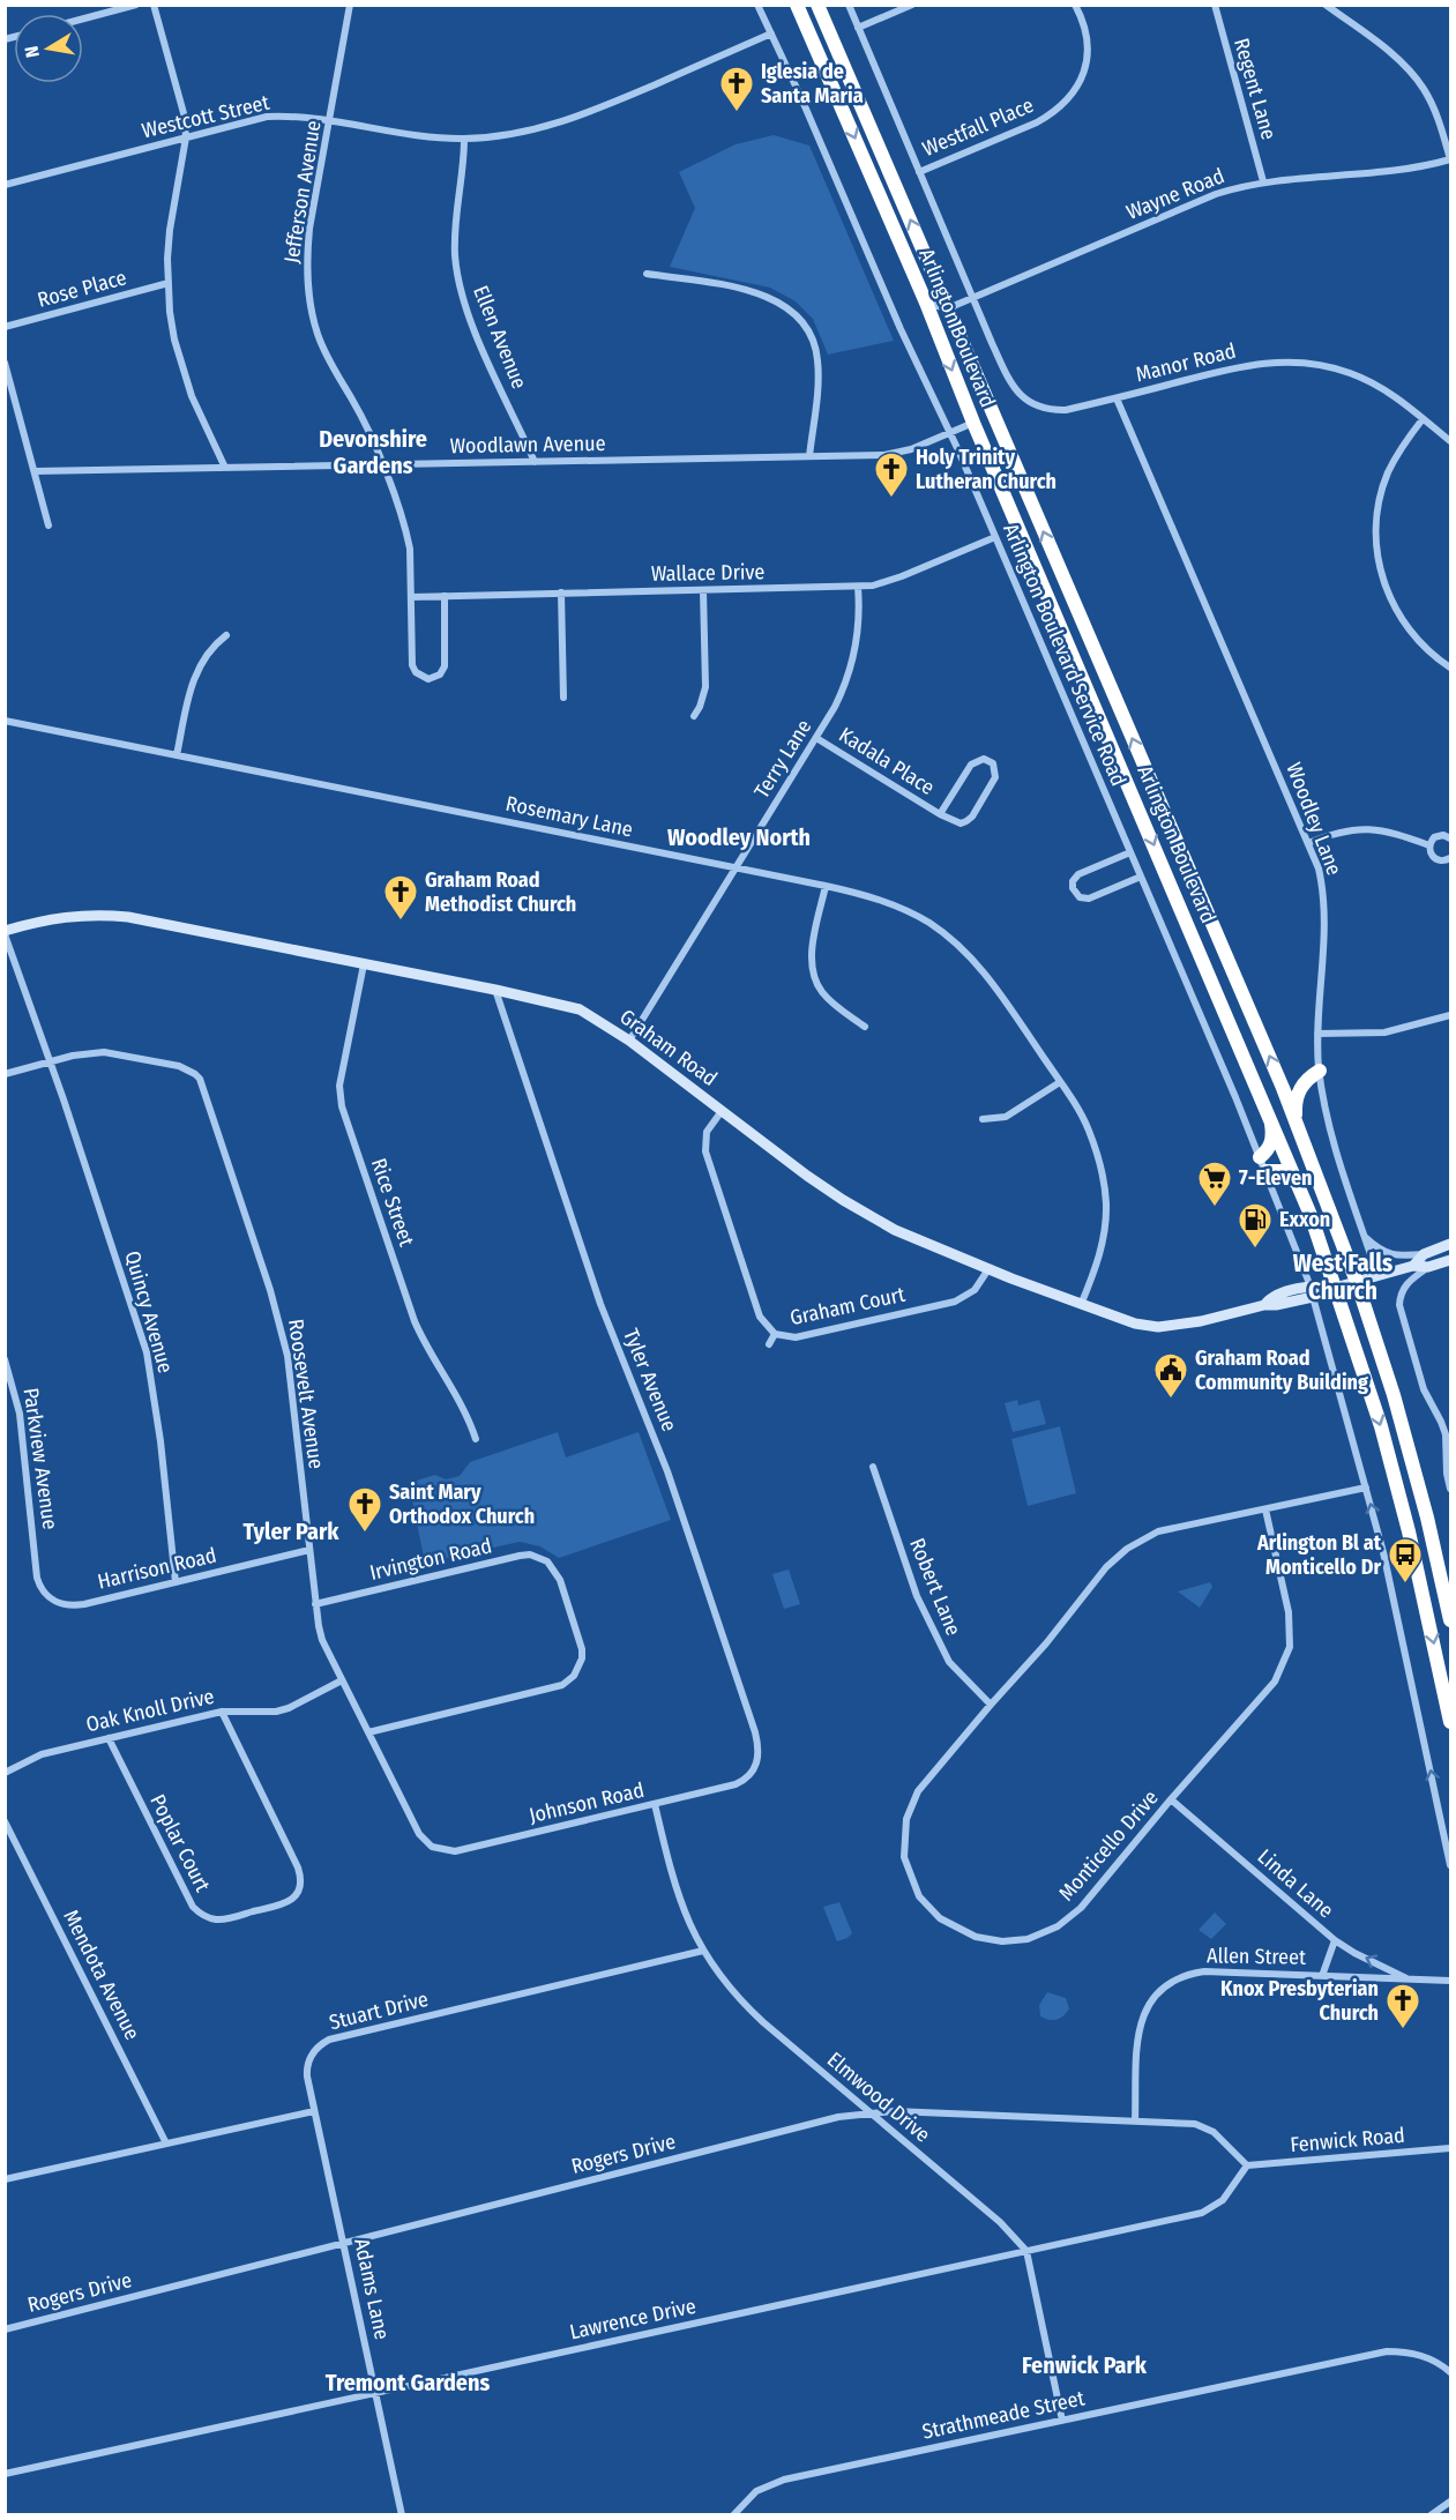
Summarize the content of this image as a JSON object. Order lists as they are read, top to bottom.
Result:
{
  "streets": {
    "highway": ["Arlington Boulevard"],
    "street": [
      "Regent Lane",
      "Westcott Street",
      "Westfall Place",
      "Jefferson Avenue",
      "Wayne Road",
      "Rose Place",
      "Ellen Avenue",
      "Manor Road",
      "Woodlawn Avenue",
      "Wallace Drive",
      "Arlington Boulevard Service Road",
      "Terry Lane",
      "Kadala Place",
      "Rosemary Lane",
      "Woodley Lane",
      "Graham Road",
      "Rice Street",
      "Graham Court",
      "Quincy Avenue",
      "Tyler Avenue",
      "Roosevelt Avenue",
      "Parkview Avenue",
      "Irvington Road",
      "Harrison Road",
      "Robert Lane",
      "Oak Knoll Drive",
      "Johnson Road",
      "Poplar Court",
      "Monticello Drive",
      "Linda Lane",
      "Allen Street",
      "Mendota Avenue",
      "Stuart Drive",
      "Elmwood Drive",
      "Fenwick Road",
      "Rogers Drive",
      "Adams Lane",
      "Lawrence Drive",
      "Strathmeade Street"
    ]
  },
  "crossings": [
    ["Regent Lane", "Wayne Road"],
    ["Westcott Street", "Jefferson Avenue"],
    ["Westcott Street", "Ellen Avenue"],
    ["Westcott Street", "Arlington Boulevard Service Road"],
    ["Jefferson Avenue", "Woodlawn Avenue"],
    ["Jefferson Avenue", "Wallace Drive"],
    ["Wayne Road", "Arlington Boulevard"],
    ["Wayne Road", "Manor Road"],
    ["Arlington Boulevard", "Woodlawn Avenue"],
    ["Arlington Boulevard", "Graham Road"],
    ["Ellen Avenue", "Woodlawn Avenue"],
    ["Manor Road", "Woodley Lane"],
    ["Woodlawn Avenue", "Arlington Boulevard Service Road"],
    ["Wallace Drive", "Arlington Boulevard Service Road"],
    ["Wallace Drive", "Terry Lane"],
    ["Arlington Boulevard Service Road", "Graham Road"],
    ["Arlington Boulevard Service Road", "Monticello Drive"],
    ["Terry Lane", "Kadala Place"],
    ["Terry Lane", "Rosemary Lane"],
    ["Terry Lane", "Graham Road"],
    ["Rosemary Lane", "Graham Road"],
    ["Woodley Lane", "Graham Road"],
    ["Graham Road", "Rice Street"],
    ["Graham Road", "Graham Court"],
    ["Graham Road", "Tyler Avenue"],
    ["Quincy Avenue", "Roosevelt Avenue"],
    ["Quincy Avenue", "Harrison Road"],
    ["Tyler Avenue", "Johnson Road"],
    ["Roosevelt Avenue", "Irvington Road"],
    ["Roosevelt Avenue", "Harrison Road"],
    ["Roosevelt Avenue", "Oak Knoll Drive"],
    ["Roosevelt Avenue", "Johnson Road"],
    ["Parkview Avenue", "Harrison Road"],
    ["Robert Lane", "Monticello Drive"],
    ["Oak Knoll Drive", "Poplar Court"],
    ["Johnson Road", "Elmwood Drive"],
    ["Monticello Drive", "Linda Lane"],
    ["Linda Lane", "Allen Street"],
    ["Allen Street", "Rogers Drive"],
    ["Stuart Drive", "Elmwood Drive"],
    ["Stuart Drive", "Adams Lane"],
    ["Elmwood Drive", "Rogers Drive"],
    ["Elmwood Drive", "Lawrence Drive"],
    ["Fenwick Road", "Rogers Drive"],
    ["Fenwick Road", "Lawrence Drive"],
    ["Rogers Drive", "Adams Lane"],
    ["Rogers Drive", "Lawrence Drive"],
    ["Adams Lane", "Lawrence Drive"]
  ],
  "districts": [
    "Devonshire Gardens",
    "Woodley North",
    "West Falls Church",
    "Tyler Park",
    "Fenwick Park",
    "Tremont Gardens"
  ],
  "places": {
    "church": [
      "Iglesia de Santa Maria",
      "Holy Trinity Lutheran Church",
      "Graham Road Methodist Church",
      "Saint Mary Orthodox Church",
      "Knox Presbyterian Church"
    ],
    "supermarket": ["7-Eleven"],
    "fuel station": ["Exxon"],
    "public building": ["Graham Road Community Building"],
    "bus stop": ["Arlington Bl at Monticello Dr"]
  },
  "north": "left"
}
